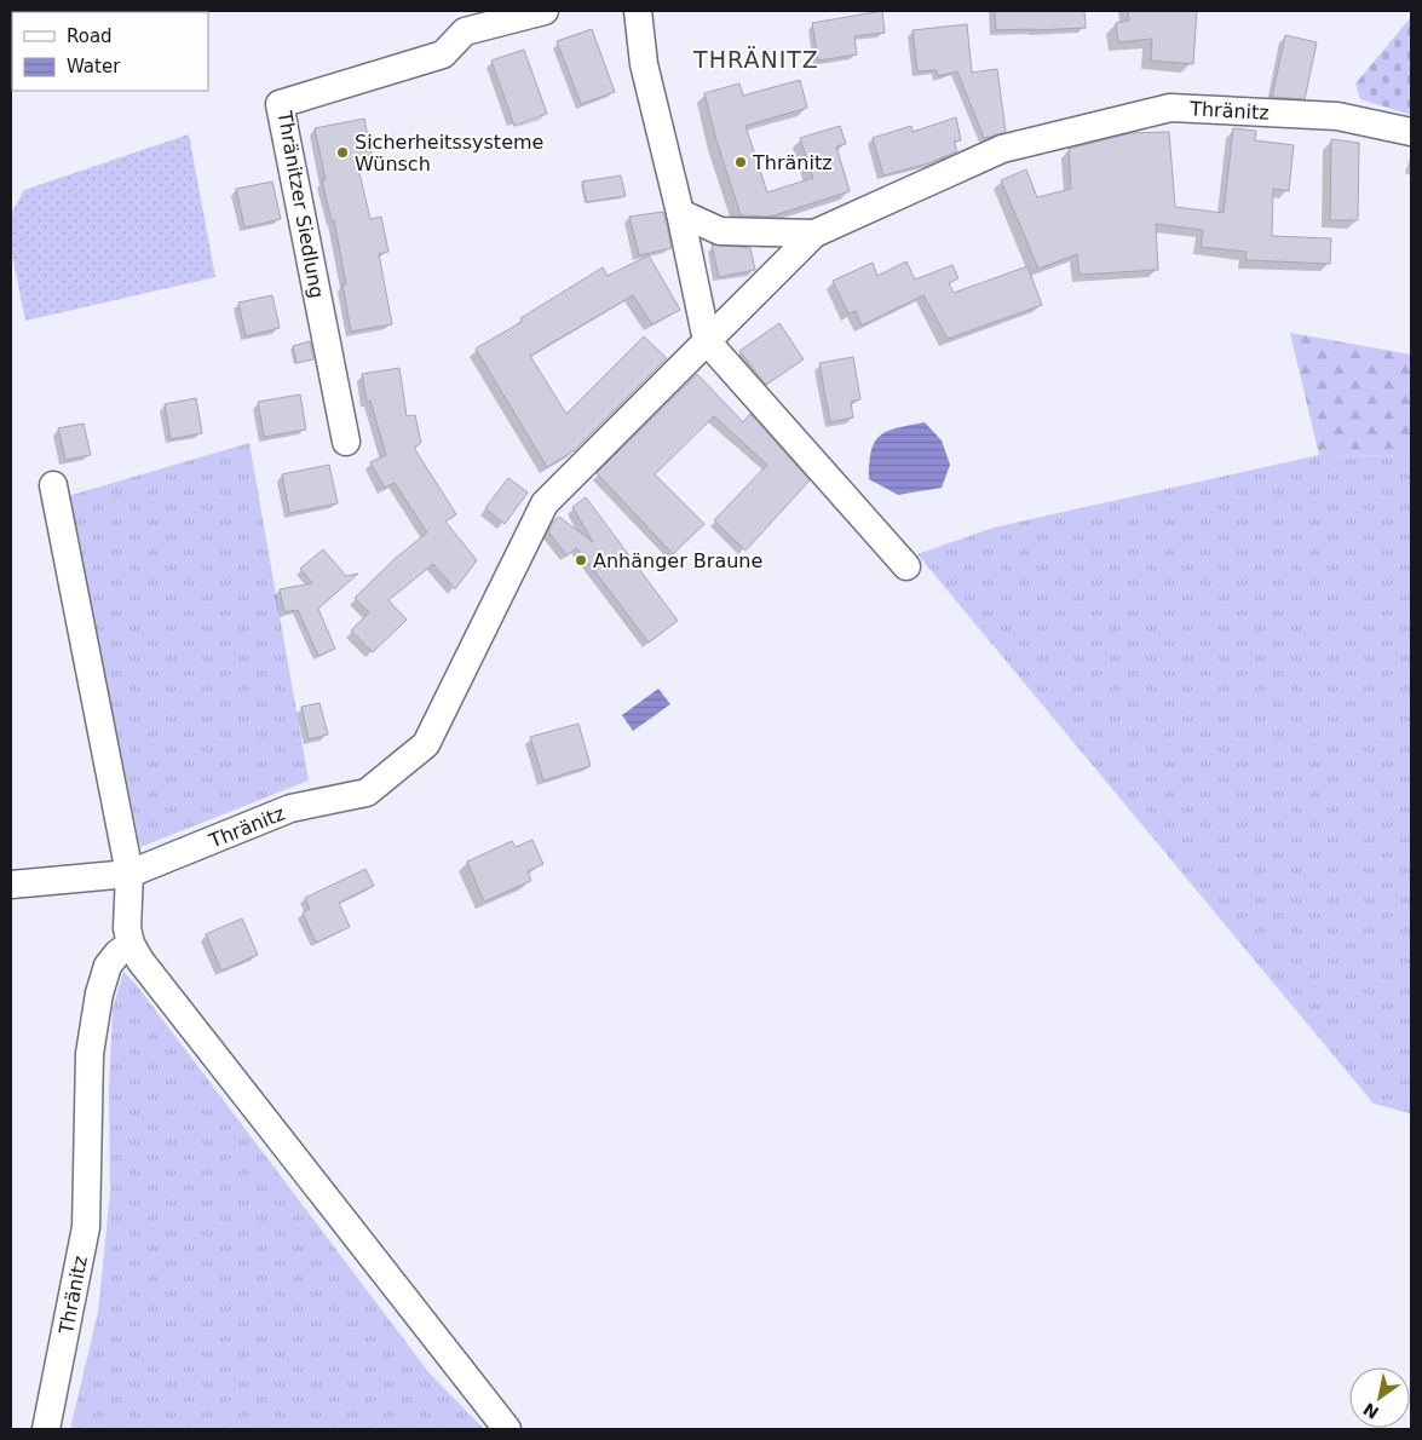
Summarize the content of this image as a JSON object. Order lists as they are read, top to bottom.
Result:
{
  "streets": {
    "street": ["Thränitz", "Thränitzer Siedlung"]
  },
  "districts": ["THRÄNITZ"],
  "places": ["Sicherheitssysteme Wünsch", "Thränitz", "Anhänger Braune"],
  "legend": ["Road", "Water"],
  "north": "bottom left"
}
